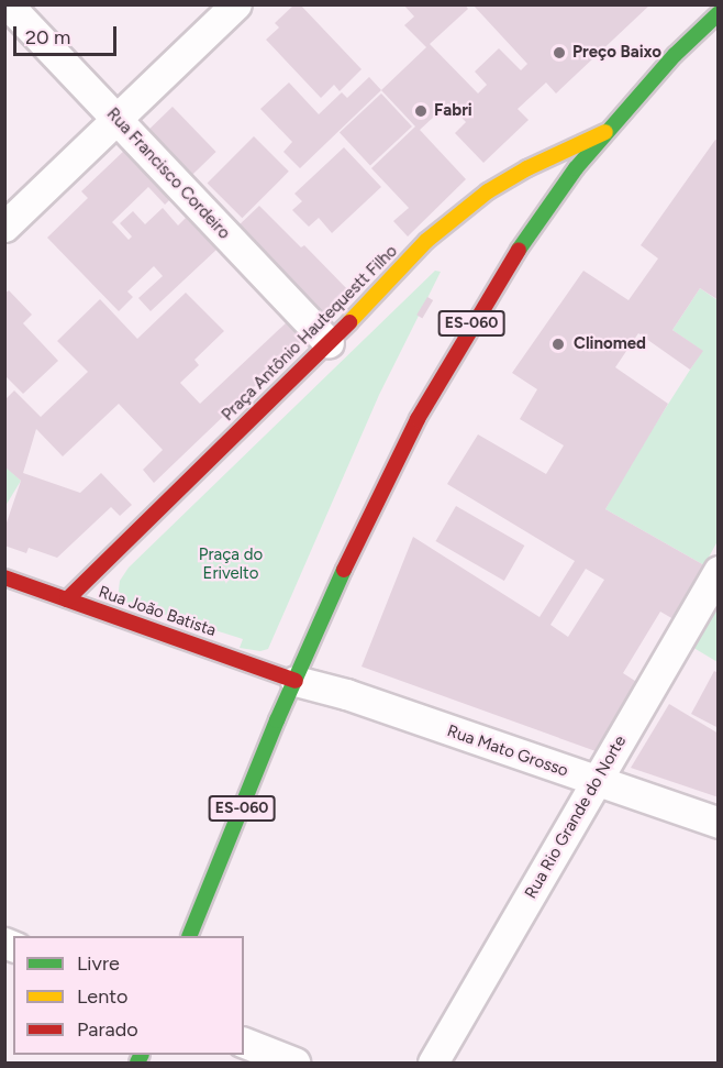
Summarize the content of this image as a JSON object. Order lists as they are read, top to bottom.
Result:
{
  "streets": {
    "main road": ["ES-060", "Praça Antônio Hautequestt Filho", "Rua João Batista"],
    "street": ["Rua Francisco Cordeiro", "Rua Mato Grosso", "Rua Rio Grande do Norte"]
  },
  "crossings": [
    ["Rua Francisco Cordeiro", "Praça Antônio Hautequestt Filho"],
    ["ES-060", "Praça Antônio Hautequestt Filho"],
    ["ES-060", "Rua João Batista"],
    ["ES-060", "Rua Mato Grosso"],
    ["Praça Antônio Hautequestt Filho", "Rua João Batista"],
    ["Rua João Batista", "Rua Mato Grosso"],
    ["Rua Mato Grosso", "Rua Rio Grande do Norte"]
  ],
  "parks": ["Praça do Erivelto"],
  "places": ["Preço Baixo", "Fabri", "Clinomed"],
  "legend": ["Livre", "Lento", "Parado"],
  "scale_bar": "20 m"
}
